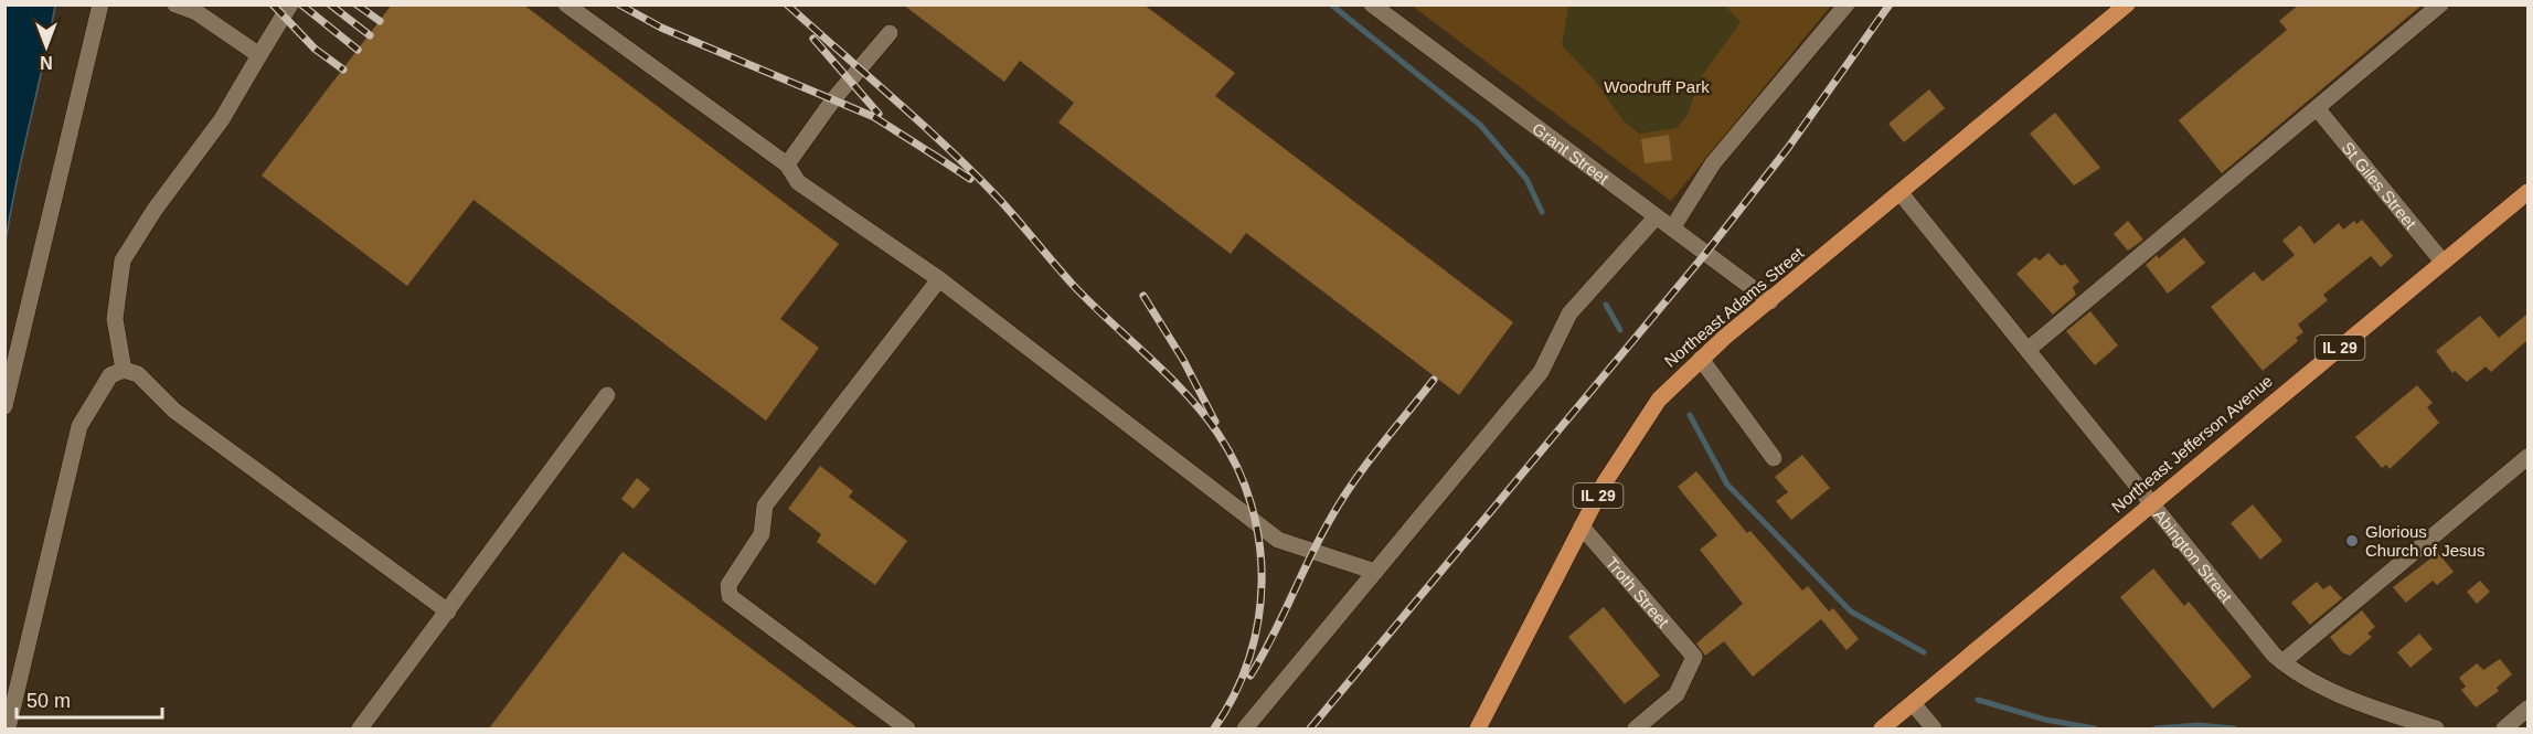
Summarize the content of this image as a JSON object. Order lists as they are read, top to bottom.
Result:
{
  "streets": {
    "main road": ["Northeast Adams Street", "IL 29", "Northeast Jefferson Avenue"],
    "street": [
      "Grant Street",
      "St Giles Street",
      "Abington Street",
      "Troth Street"
    ]
  },
  "crossings": [
    ["Grant Street", "Northeast Adams Street"],
    ["St Giles Street", "Northeast Jefferson Avenue"],
    ["Northeast Adams Street", "Abington Street"],
    ["Northeast Adams Street", "Troth Street"],
    ["Northeast Jefferson Avenue", "Abington Street"]
  ],
  "parks": ["Woodruff Park"],
  "places": ["Glorious Church of Jesus"],
  "scale_bar": "50 m",
  "north": "bottom"
}
